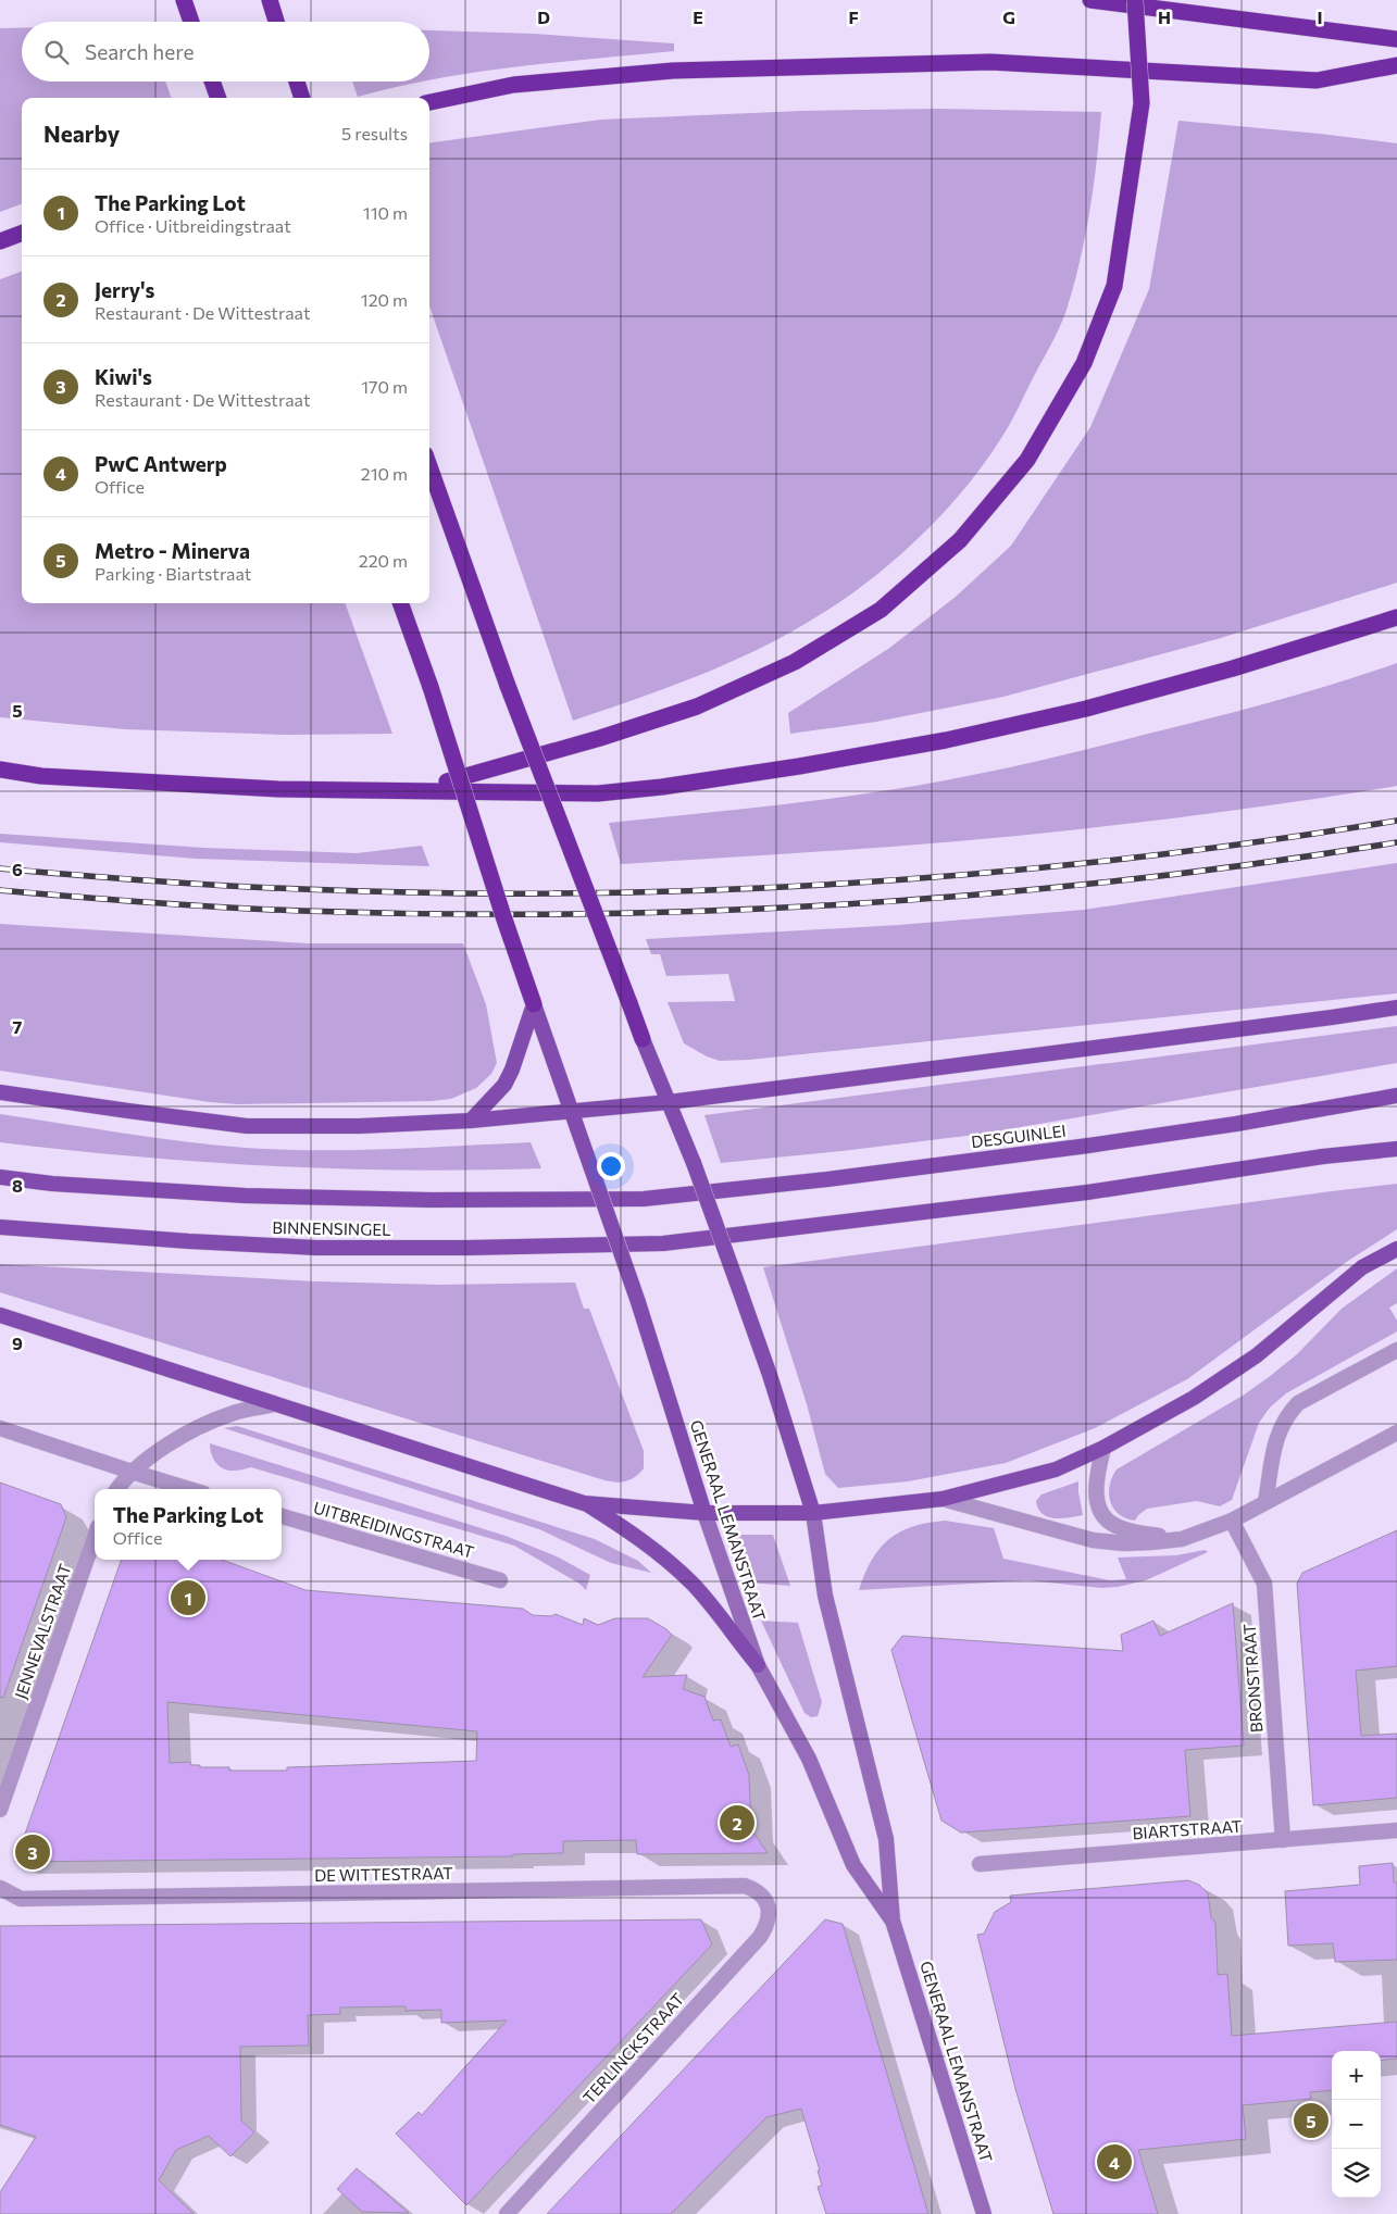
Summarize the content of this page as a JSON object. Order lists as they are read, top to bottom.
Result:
{
  "streets": {
    "main road": ["DESGUINLEI", "BINNENSINGEL", "GENERAAL LEMANSTRAAT"],
    "street": [
      "UITBREIDINGSTRAAT",
      "JENNEVALSTRAAT",
      "BRONSTRAAT",
      "BIARTSTRAAT",
      "DE WITTESTRAAT",
      "TERLINCKSTRAAT"
    ]
  },
  "crossings": [
    ["DESGUINLEI", "BINNENSINGEL"],
    ["BRONSTRAAT", "BIARTSTRAAT"],
    ["DE WITTESTRAAT", "TERLINCKSTRAAT"]
  ],
  "page": {
    "search": "Search here",
    "heading": ["Nearby", "5 results"],
    "list": [
      {
        "mark": "1",
        "name": "The Parking Lot",
        "note": "Office · Uitbreidingstraat",
        "value": "110 m"
      },
      {
        "mark": "2",
        "name": "Jerry's",
        "note": "Restaurant · De Wittestraat",
        "value": "120 m"
      },
      {
        "mark": "3",
        "name": "Kiwi's",
        "note": "Restaurant · De Wittestraat",
        "value": "170 m"
      },
      {
        "mark": "4",
        "name": "PwC Antwerp",
        "note": "Office",
        "value": "210 m"
      },
      {
        "mark": "5",
        "name": "Metro - Minerva",
        "note": "Parking · Biartstraat",
        "value": "220 m"
      }
    ],
    "popup": ["The Parking Lot", "Office"],
    "pins": [
      "1",
      "2",
      "3",
      "5",
      "4"
    ],
    "map_buttons": ["+", "−"]
  },
  "grid": {
    "columns": [
      "D",
      "E",
      "F",
      "G",
      "H",
      "I"
    ],
    "rows": [
      "5",
      "6",
      "7",
      "8",
      "9"
    ]
  }
}
